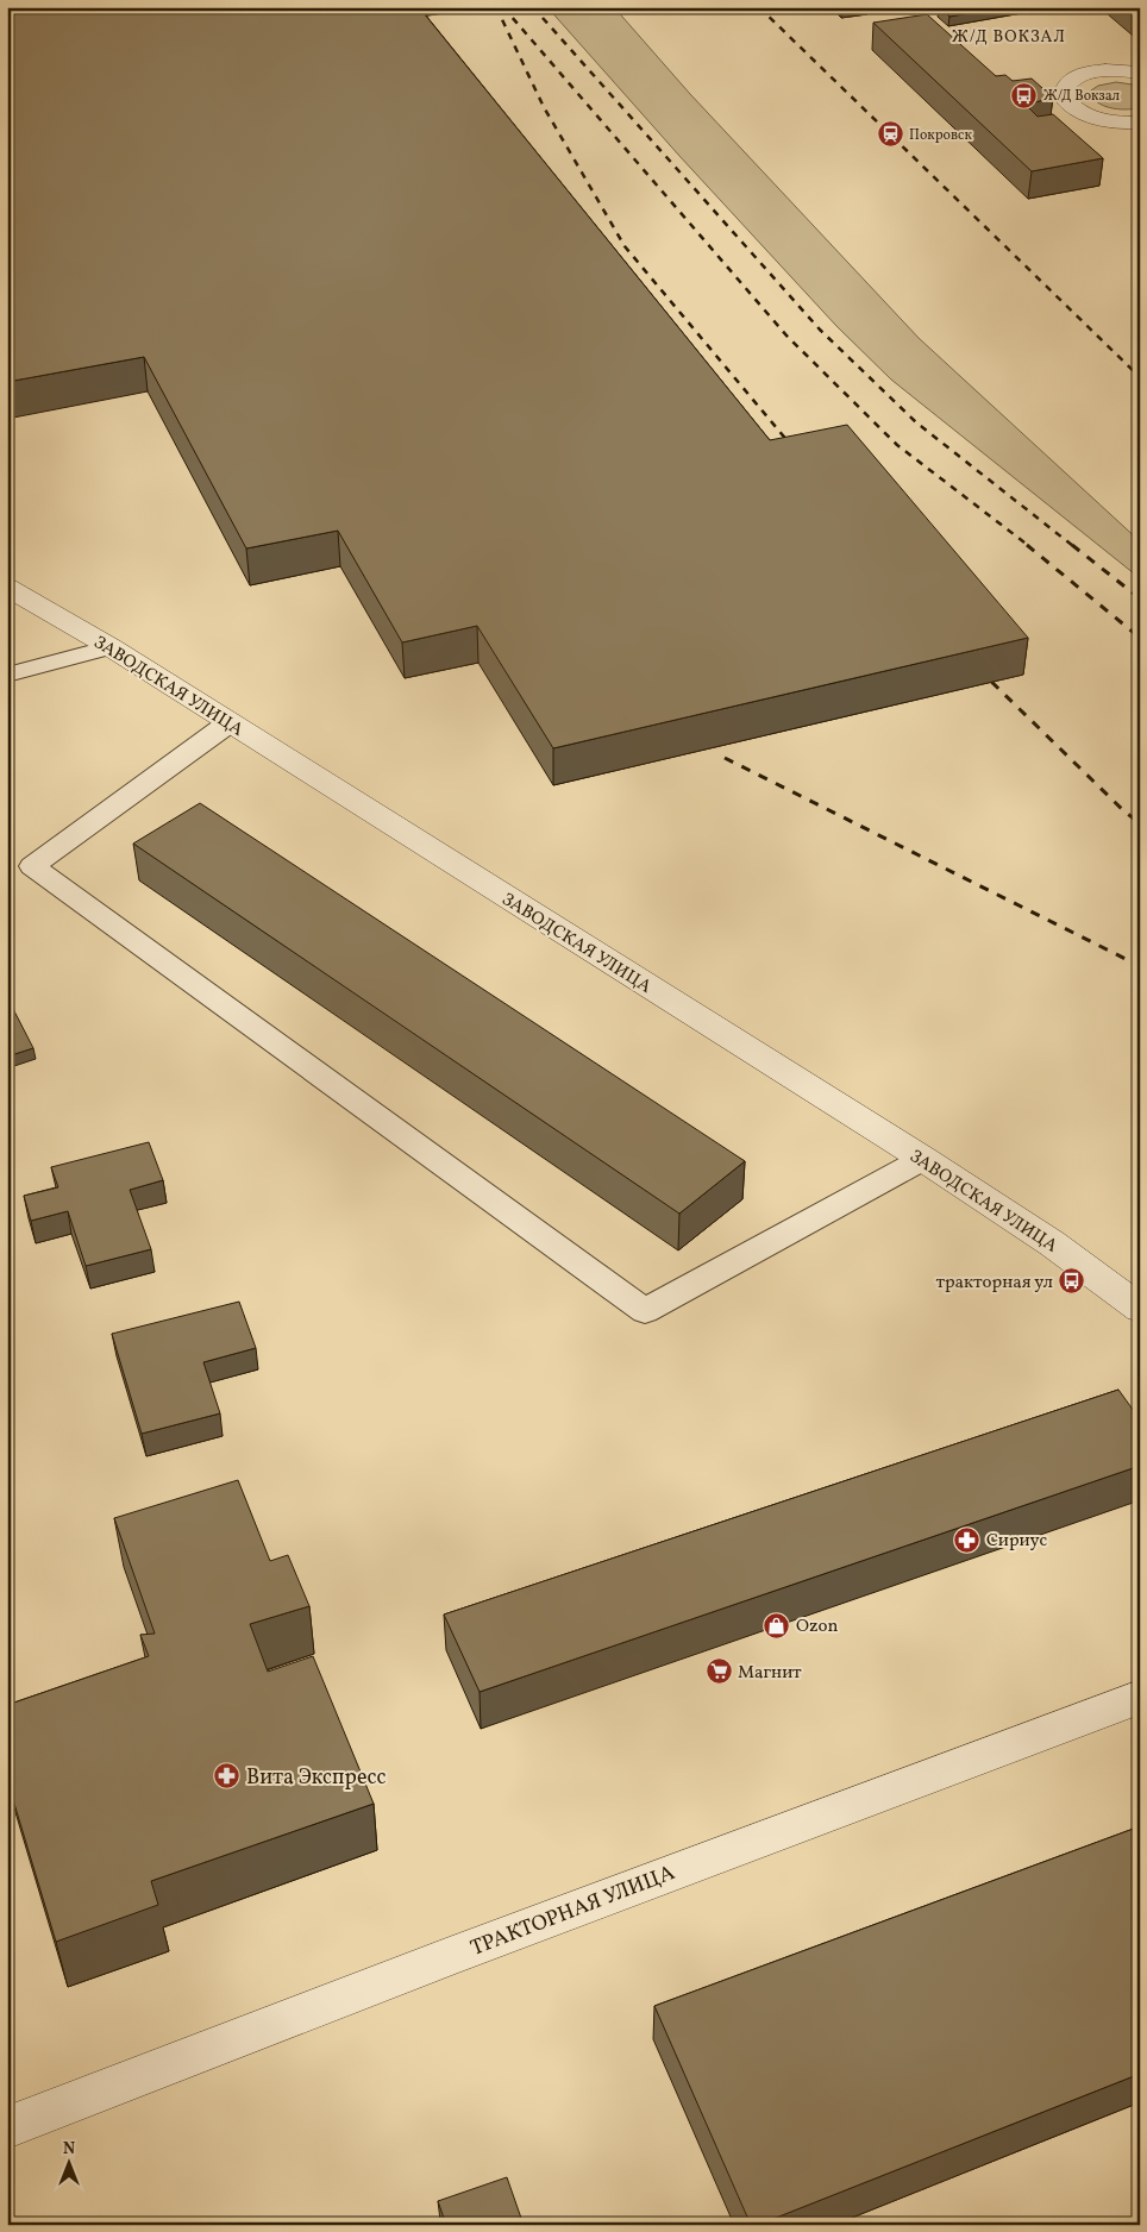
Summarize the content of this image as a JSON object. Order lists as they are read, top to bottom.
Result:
{
  "streets": {
    "street": ["ЗАВОДСКАЯ УЛИЦА", "ТРАКТОРНАЯ УЛИЦА"]
  },
  "districts": ["Ж/Д ВОКЗАЛ"],
  "places": {
    "bus stop": ["Ж/Д Вокзал", "тракторная ул"],
    "station": ["Покровск"],
    "pharmacy": ["Сириус", "Вита Экспресс"],
    "shop": ["Ozon"],
    "supermarket": ["Магнит"]
  },
  "north": "top"
}
